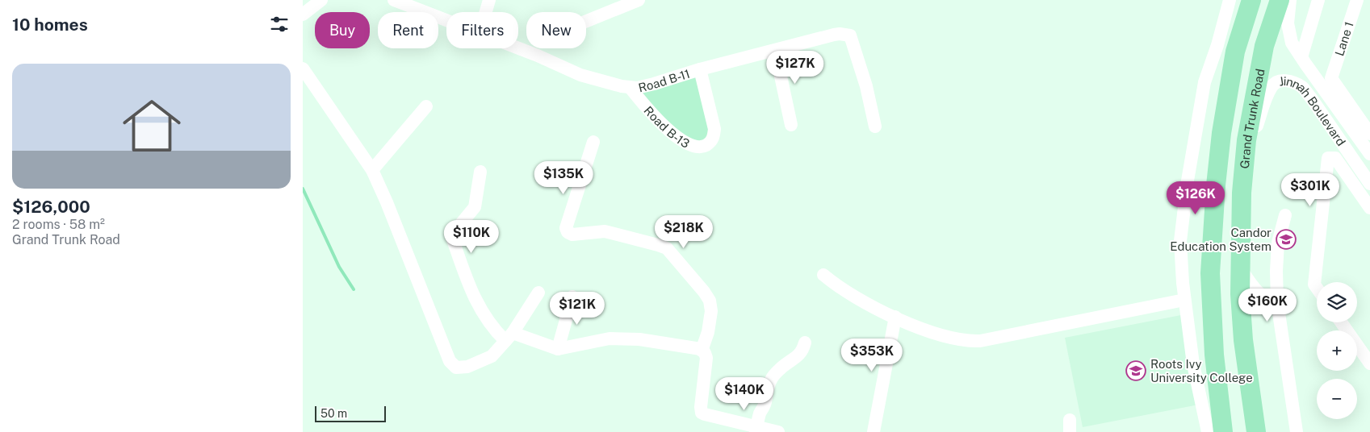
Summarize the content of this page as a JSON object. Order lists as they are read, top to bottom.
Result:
{
  "streets": {
    "highway": ["Grand Trunk Road"],
    "street": [
      "Lane 1",
      "Road B-11",
      "Jinnah Boulevard",
      "Road B-13"
    ]
  },
  "crossings": [
    ["Road B-11", "Road B-13"],
    ["Jinnah Boulevard", "Grand Trunk Road"]
  ],
  "places": {
    "school or university": ["Candor Education System", "Roots Ivy University College"]
  },
  "scale_bar": "50 m",
  "page": {
    "heading": "10 homes",
    "chip": [
      "Buy",
      "Rent",
      "Filters",
      "New"
    ],
    "list": [
      {
        "name": "$126,000",
        "note": "2 rooms · 58 m² · Grand Trunk Road"
      }
    ],
    "price": [
      "$127K",
      "$135K",
      "$301K",
      "$126K",
      "$218K",
      "$110K",
      "$160K",
      "$121K",
      "$353K",
      "$140K"
    ],
    "map_buttons": ["+", "−"],
    "scale": "50 m"
  }
}
